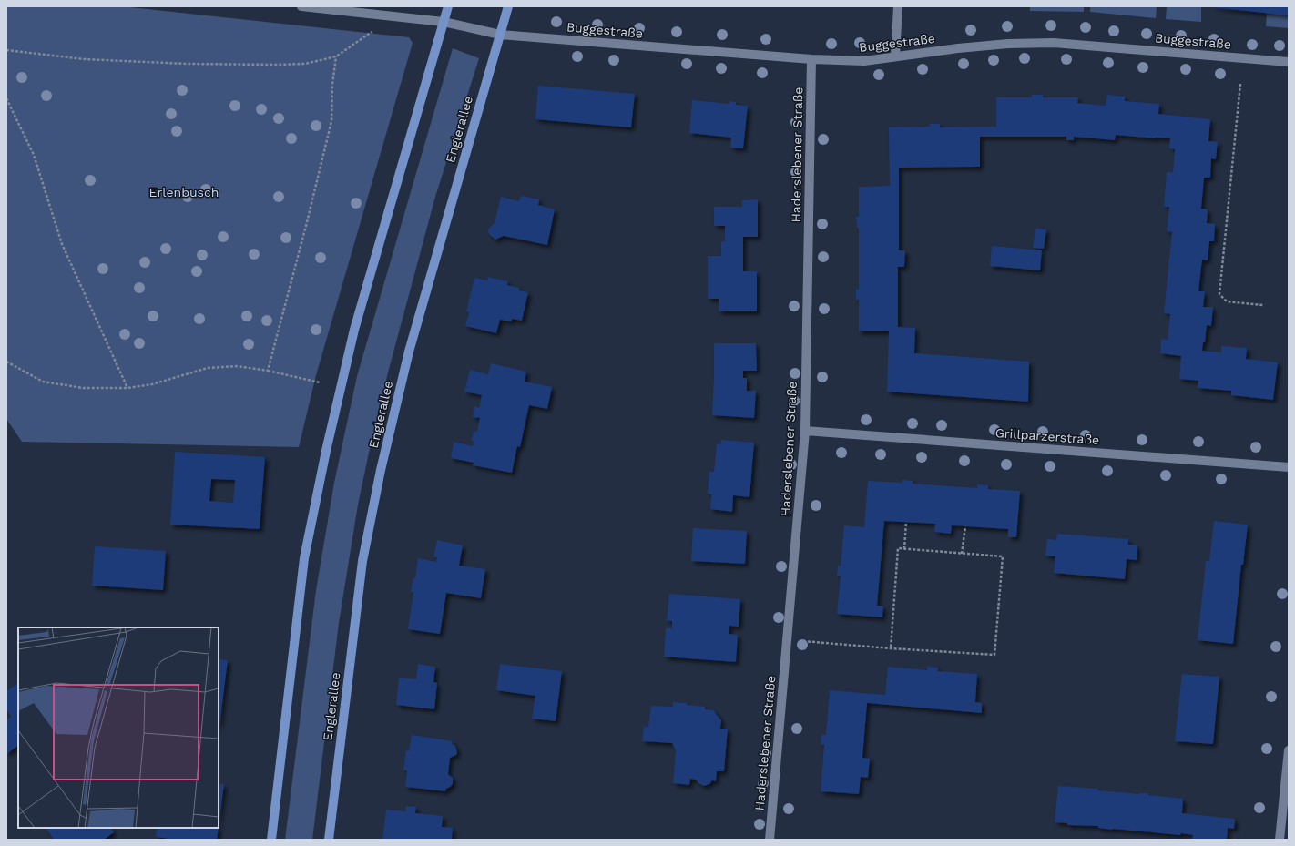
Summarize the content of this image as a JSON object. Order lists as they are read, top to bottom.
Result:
{
  "streets": {
    "main road": ["Englerallee"],
    "street": ["Buggestraße", "Haderslebener Straße", "Grillparzerstraße"]
  },
  "crossings": [
    ["Buggestraße", "Englerallee"],
    ["Buggestraße", "Haderslebener Straße"],
    ["Haderslebener Straße", "Grillparzerstraße"]
  ],
  "parks": ["Erlenbusch"]
}
